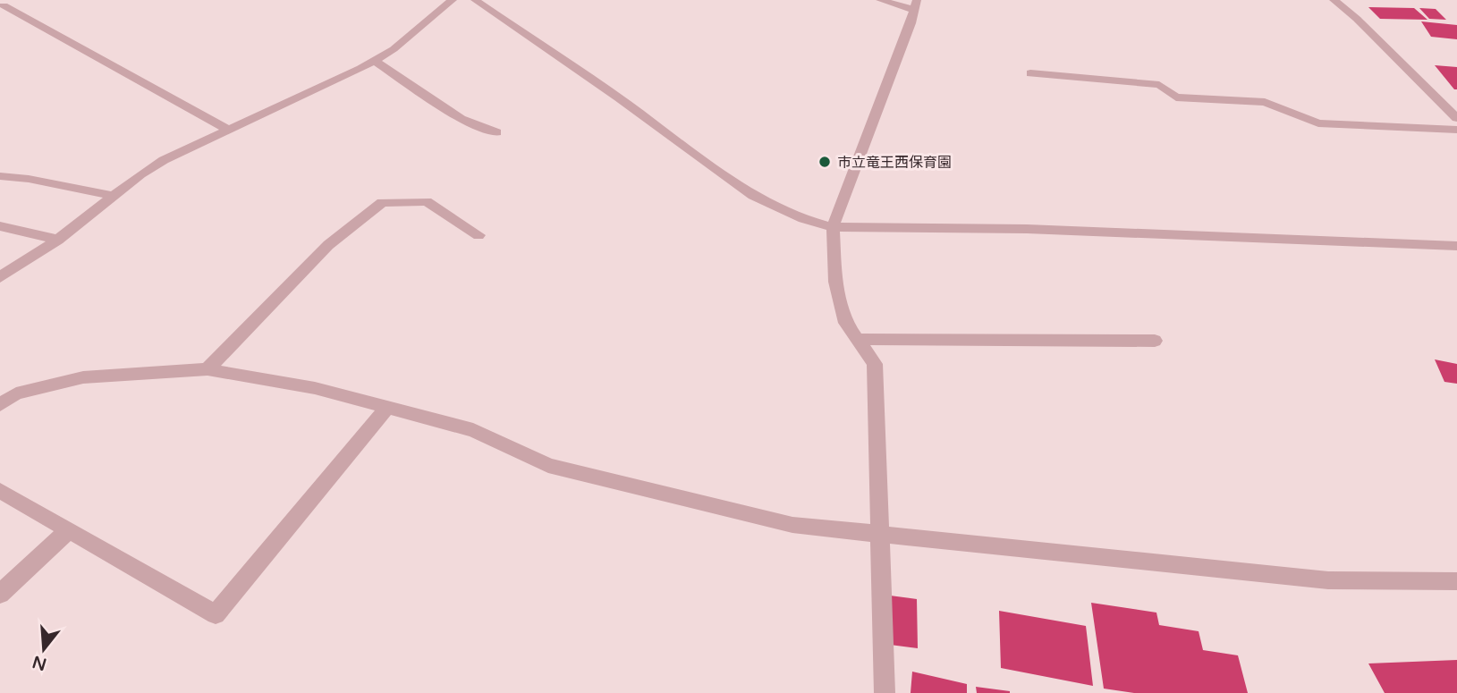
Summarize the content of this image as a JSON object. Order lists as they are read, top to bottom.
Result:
{
  "places": ["市立竜王西保育園"],
  "north": "bottom"
}
